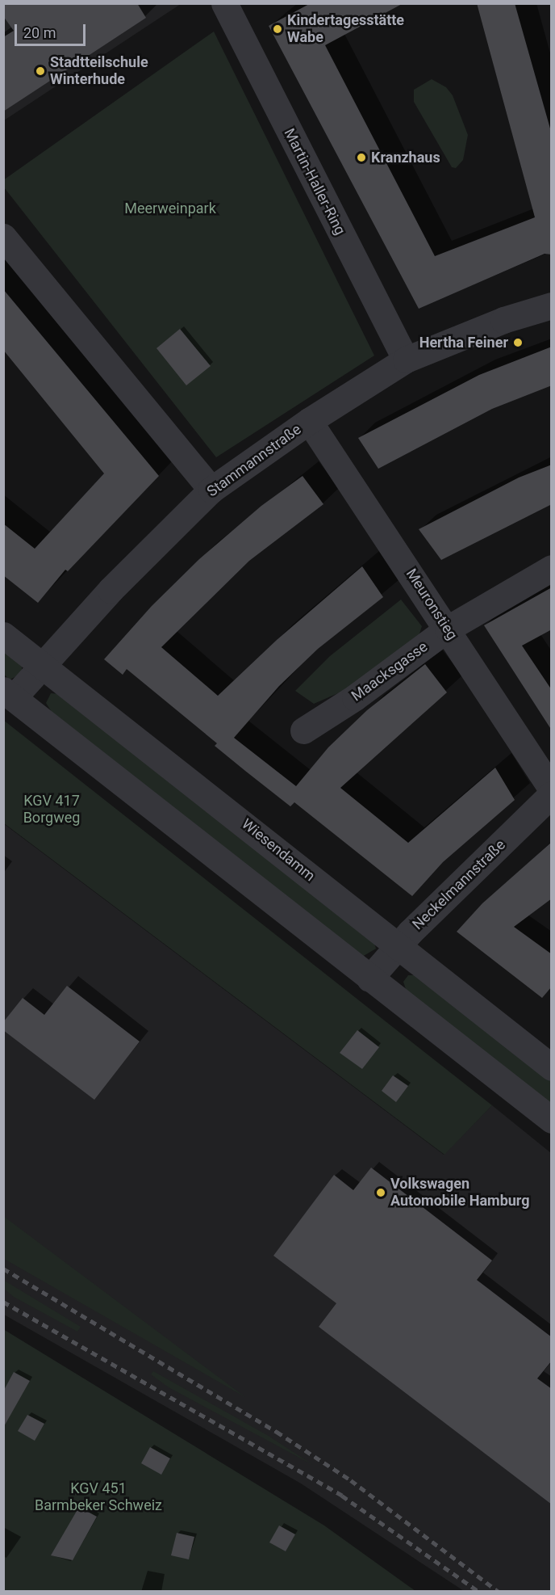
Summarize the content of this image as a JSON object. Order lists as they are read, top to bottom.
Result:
{
  "streets": {
    "street": [
      "Martin-Haller-Ring",
      "Stammannstraße",
      "Meuronstieg",
      "Maacksgasse",
      "Wiesendamm",
      "Neckelmannstraße"
    ]
  },
  "crossings": [
    ["Martin-Haller-Ring", "Stammannstraße"],
    ["Stammannstraße", "Meuronstieg"],
    ["Stammannstraße", "Wiesendamm"],
    ["Meuronstieg", "Maacksgasse"],
    ["Wiesendamm", "Neckelmannstraße"]
  ],
  "parks": ["Meerweinpark", "KGV 417 Borgweg", "KGV 451 Barmbeker Schweiz"],
  "places": [
    "Kindertagesstätte Wabe",
    "Stadtteilschule Winterhude",
    "Kranzhaus",
    "Hertha Feiner",
    "Volkswagen Automobile Hamburg"
  ],
  "scale_bar": "20 m"
}
